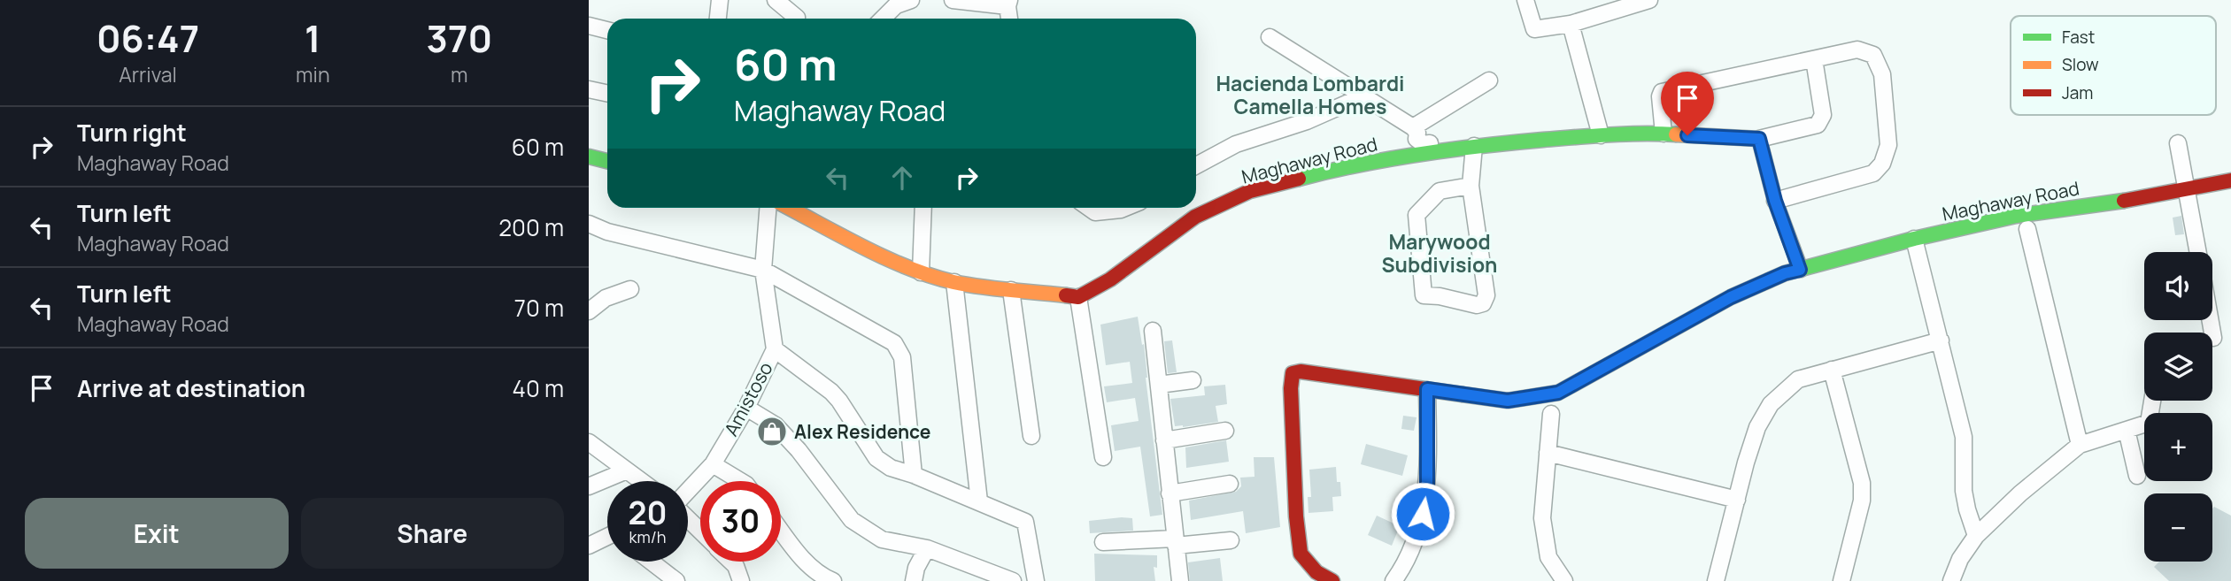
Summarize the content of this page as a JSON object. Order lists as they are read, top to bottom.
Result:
{
  "streets": {
    "street": ["Maghaway Road", "Amistoso"]
  },
  "districts": ["Hacienda Lombardi Camella Homes", "Marywood Subdivision"],
  "places": {
    "shop": ["Alex Residence"]
  },
  "legend": ["Fast", "Slow", "Jam"],
  "page": {
    "eta": [
      "06:47",
      "Arrival",
      "1",
      "min",
      "370",
      "m"
    ],
    "turn": ["60 m", "Maghaway Road"],
    "list": [
      {
        "name": "Turn right",
        "note": "Maghaway Road",
        "value": "60 m"
      },
      {
        "name": "Turn left",
        "note": "Maghaway Road",
        "value": "200 m"
      },
      {
        "name": "Turn left",
        "note": "Maghaway Road",
        "value": "70 m"
      },
      {
        "name": "Arrive at destination",
        "value": "40 m"
      }
    ],
    "map_buttons": ["+", "−"],
    "speed": "20 km/h",
    "limit": "30",
    "buttons": ["Exit", "Share"]
  }
}
